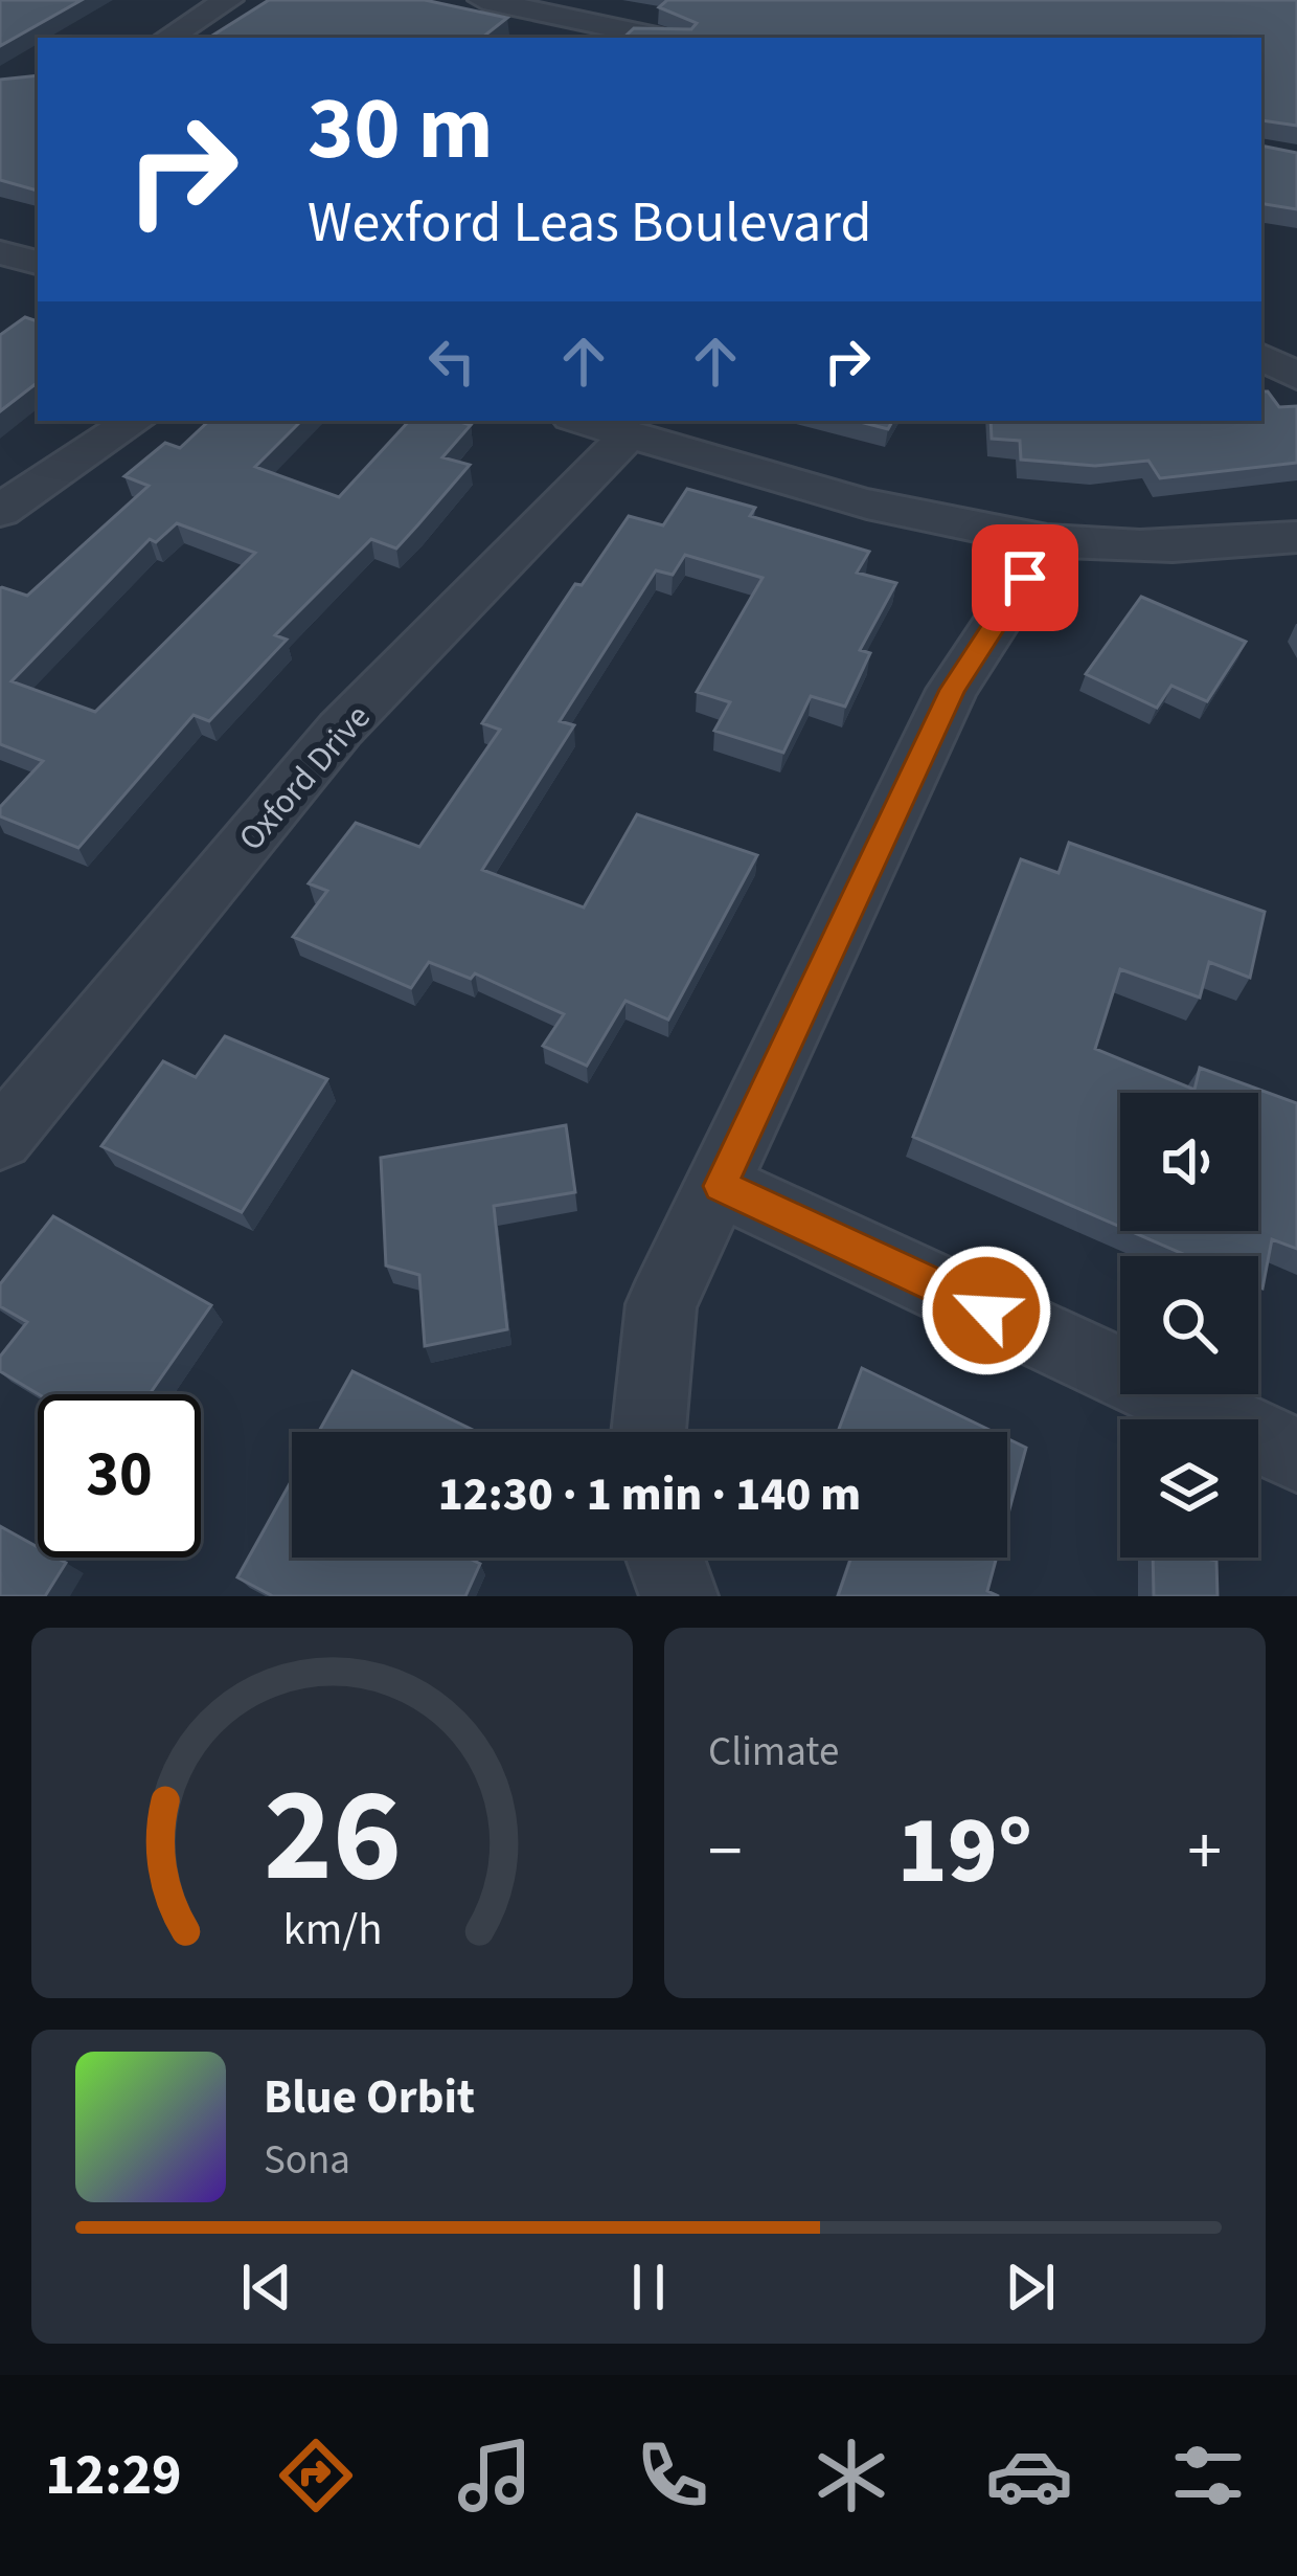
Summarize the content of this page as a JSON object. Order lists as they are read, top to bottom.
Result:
{
  "streets": {
    "street": ["Oxford Drive"]
  },
  "page": {
    "turn": ["30 m", "Wexford Leas Boulevard"],
    "limit": "30",
    "trip": "12:30 · 1 min · 140 m",
    "tile": "Climate",
    "heat": ["−", "19°", "+"],
    "song": ["Blue Orbit", "Sona"],
    "tabs": "12:29",
    "gauge": ["26", "km/h"]
  }
}
